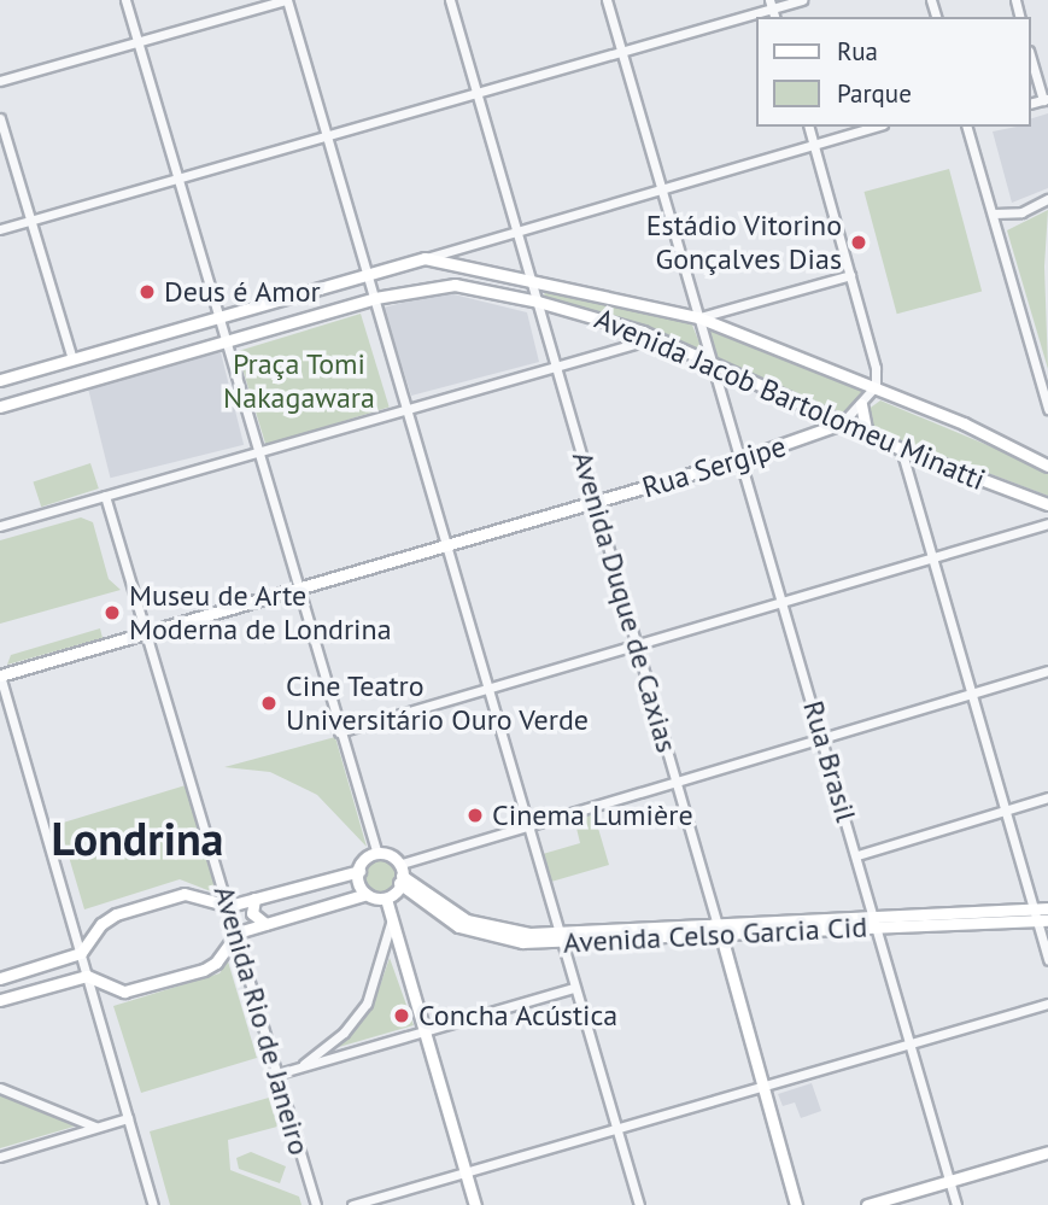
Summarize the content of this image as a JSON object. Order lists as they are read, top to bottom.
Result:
{
  "streets": {
    "main road": [
      "Avenida Jacob Bartolomeu Minatti",
      "Rua Sergipe",
      "Avenida Duque de Caxias",
      "Avenida Celso Garcia Cid"
    ],
    "street": ["Rua Brasil", "Avenida Rio de Janeiro"]
  },
  "crossings": [
    ["Avenida Jacob Bartolomeu Minatti", "Rua Sergipe"],
    ["Avenida Jacob Bartolomeu Minatti", "Avenida Duque de Caxias"],
    ["Avenida Jacob Bartolomeu Minatti", "Rua Brasil"],
    ["Rua Sergipe", "Avenida Duque de Caxias"],
    ["Rua Sergipe", "Rua Brasil"],
    ["Rua Sergipe", "Avenida Rio de Janeiro"],
    ["Avenida Duque de Caxias", "Avenida Celso Garcia Cid"],
    ["Rua Brasil", "Avenida Celso Garcia Cid"]
  ],
  "districts": ["Londrina"],
  "parks": ["Praça Tomi Nakagawara"],
  "places": [
    "Estádio Vitorino Gonçalves Dias",
    "Deus é Amor",
    "Museu de Arte Moderna de Londrina",
    "Cine Teatro Universitário Ouro Verde",
    "Cinema Lumière",
    "Concha Acústica"
  ],
  "legend": ["Rua", "Parque"]
}
